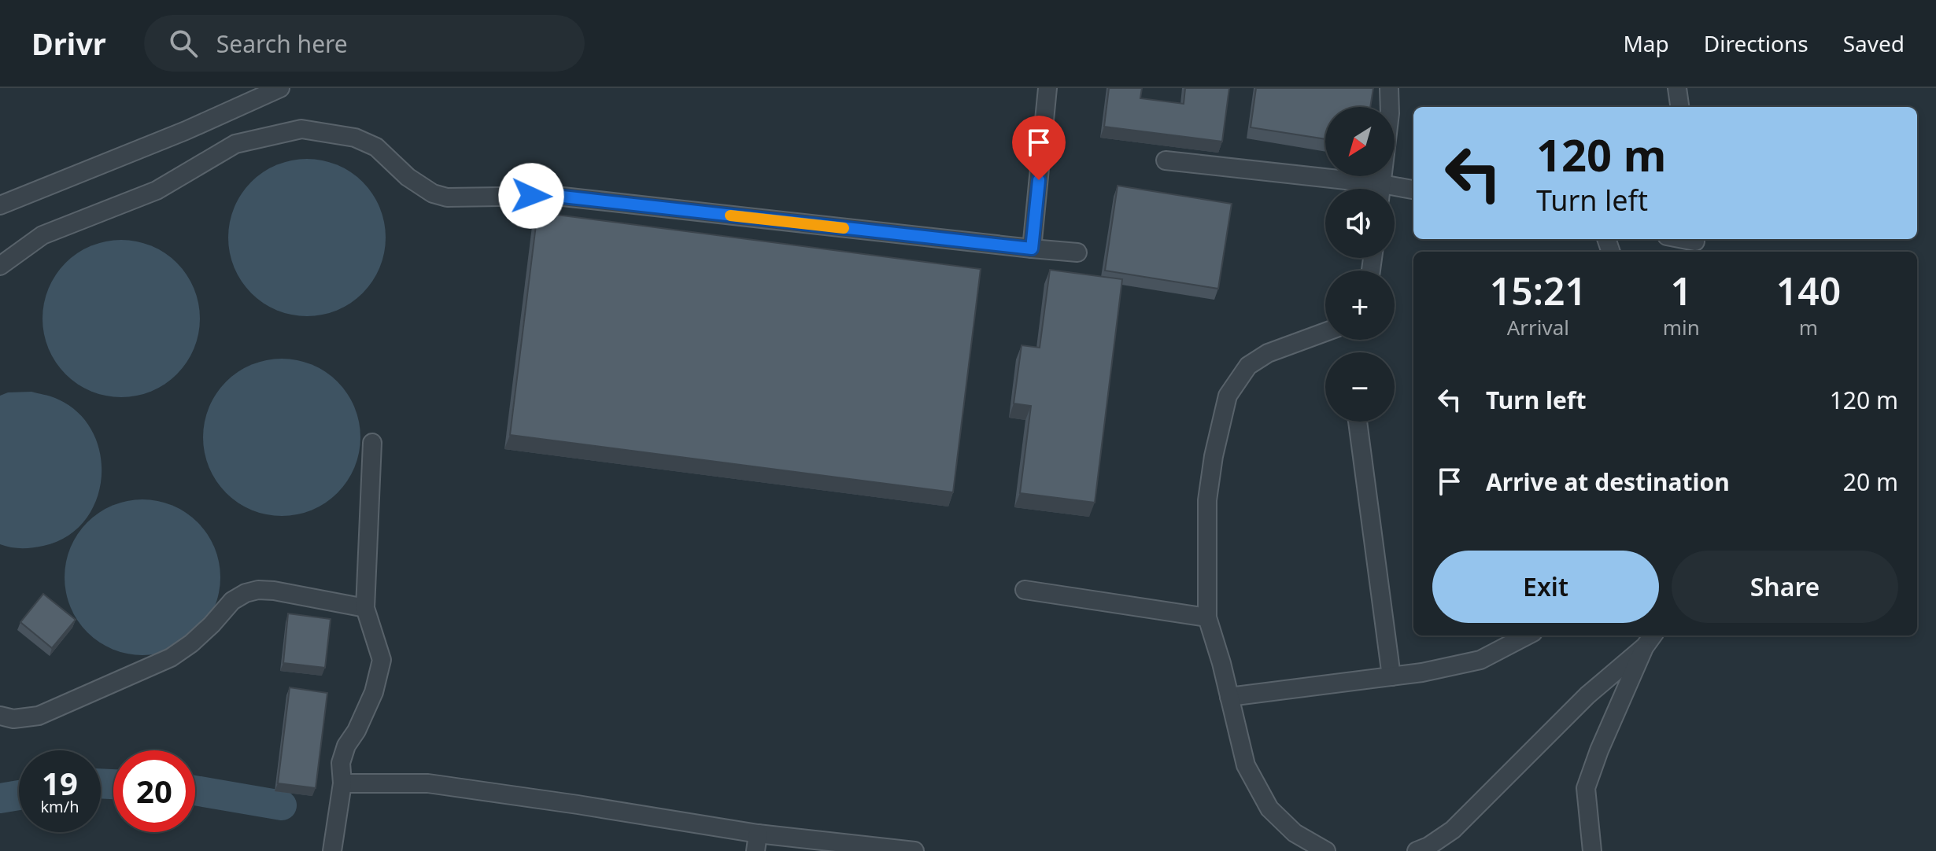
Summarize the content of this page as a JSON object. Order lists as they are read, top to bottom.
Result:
{
  "north": "bottom left",
  "page": {
    "header": "Drivr",
    "search": "Search here",
    "nav": ["Map", "Directions", "Saved"],
    "map_buttons": ["+", "−"],
    "turn": ["120 m", "Turn left"],
    "eta": [
      "15:21",
      "Arrival",
      "1",
      "min",
      "140",
      "m"
    ],
    "list": [
      {
        "name": "Turn left",
        "value": "120 m"
      },
      {
        "name": "Arrive at destination",
        "value": "20 m"
      }
    ],
    "buttons": ["Exit", "Share"],
    "speed": "19 km/h",
    "limit": "20"
  }
}
